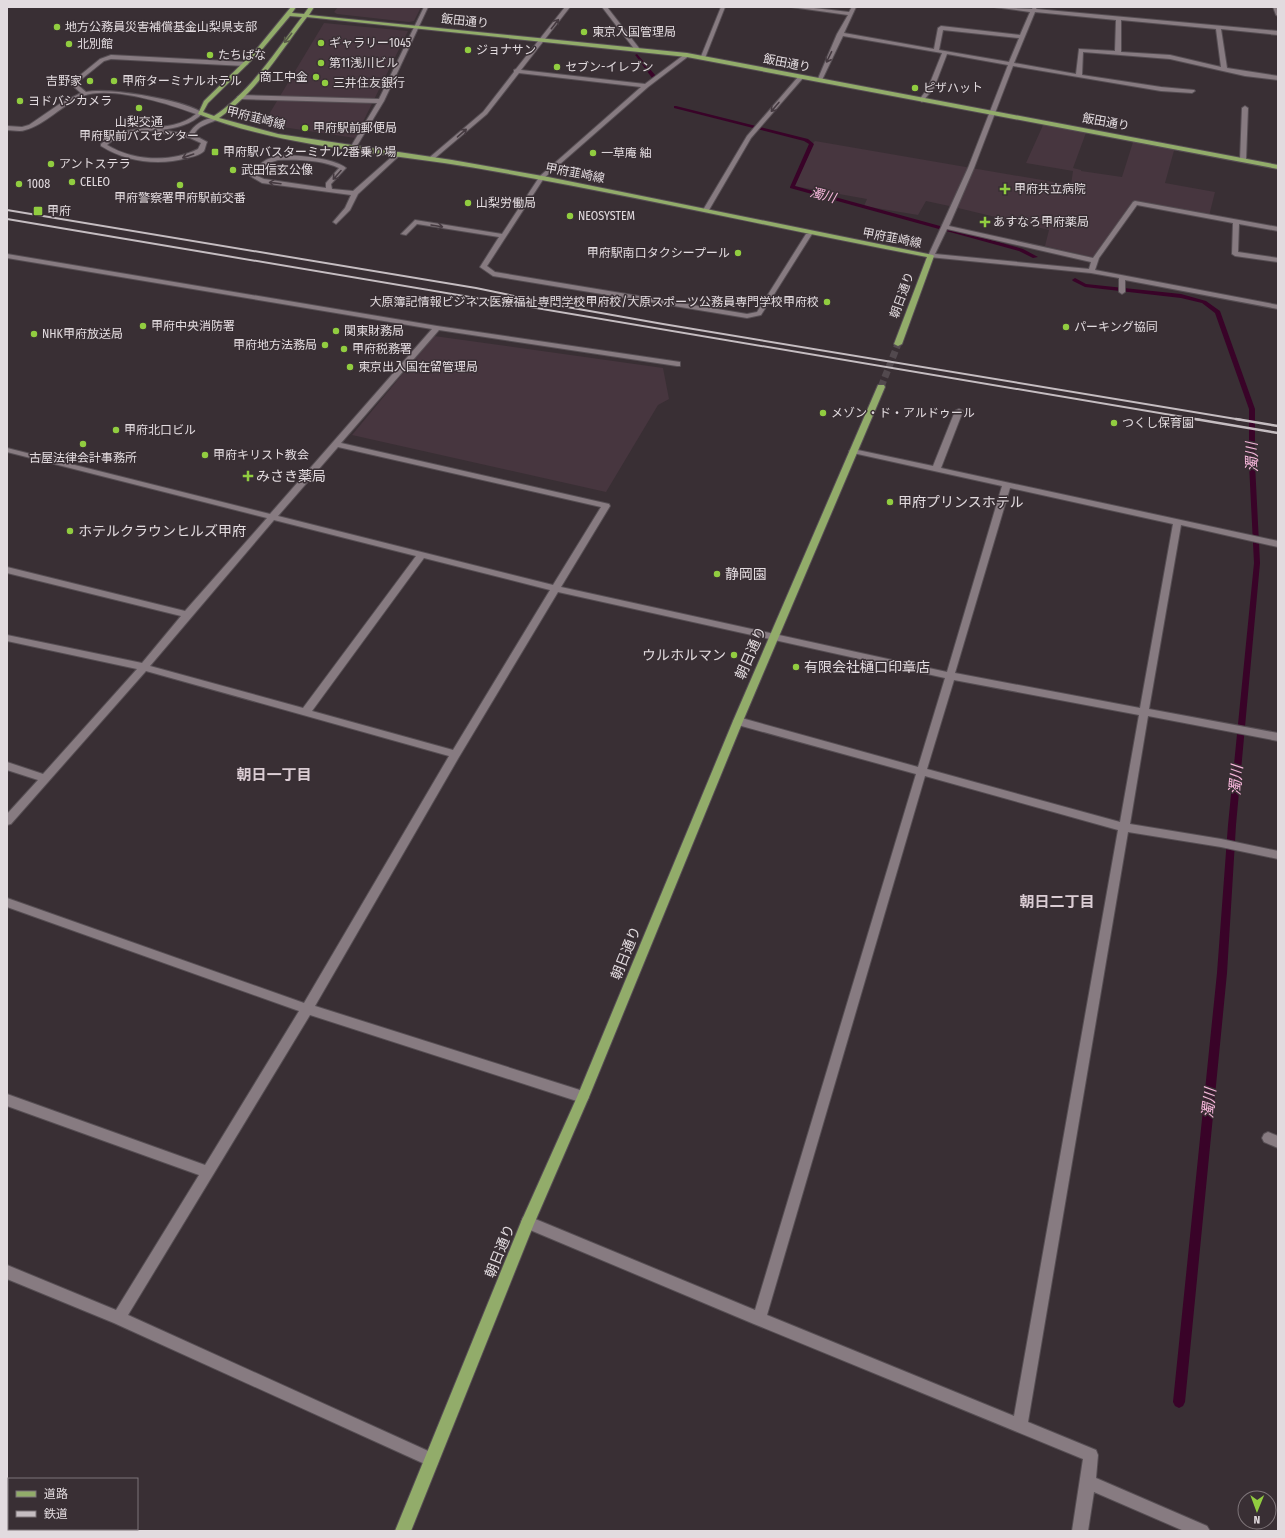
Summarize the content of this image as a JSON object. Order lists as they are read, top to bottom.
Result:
{
  "streets": {
    "main road": ["飯田通り", "甲府韮崎線", "朝日通り"]
  },
  "crossings": [
    ["飯田通り", "甲府韮崎線"],
    ["甲府韮崎線", "朝日通り"]
  ],
  "districts": ["朝日一丁目", "朝日二丁目"],
  "water": ["濁川"],
  "places": {
    "other": [
      "地方公務員災害補償基金山梨県支部",
      "東京入国管理局",
      "ギャラリー1045",
      "北別館",
      "ジョナサン",
      "たちばな",
      "第11浅川ビル",
      "セブン-イレブン",
      "商工中金",
      "吉野家",
      "甲府ターミナルホテル",
      "三井住友銀行",
      "ピザハット",
      "ヨドバシカメラ",
      "山梨交通 甲府駅前バスセンター",
      "甲府駅前郵便局",
      "一草庵 紬",
      "アントステラ",
      "武田信玄公像",
      "CELEO",
      "1008",
      "甲府警察署甲府駅前交番",
      "山梨労働局",
      "NEOSYSTEM",
      "甲府駅南口タクシープール",
      "大原簿記情報ビジネス医療福祉専門学校甲府校/大原スポーツ公務員専門学校甲府校",
      "甲府中央消防署",
      "パーキング協同",
      "関東財務局",
      "NHK甲府放送局",
      "甲府地方法務局",
      "甲府税務署",
      "東京出入国在留管理局",
      "メゾン・ド・アルドゥール",
      "つくし保育園",
      "甲府北口ビル",
      "古屋法律会計事務所",
      "甲府キリスト教会",
      "甲府プリンスホテル",
      "ホテルクラウンヒルズ甲府",
      "静岡園",
      "ウルホルマン",
      "有限会社樋口印章店"
    ],
    "transit": ["甲府駅バスターミナル2番乗り場", "甲府"],
    "health": ["甲府共立病院", "あすなろ甲府薬局", "みさき薬局"]
  },
  "legend": ["道路", "鉄道"],
  "north": "bottom"
}
